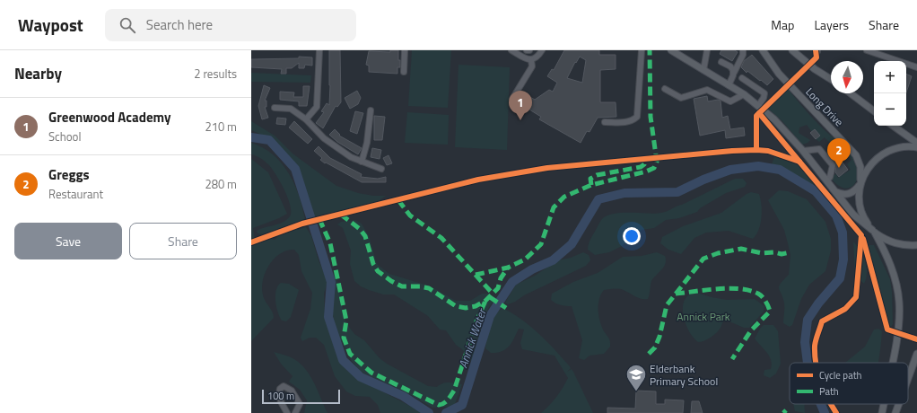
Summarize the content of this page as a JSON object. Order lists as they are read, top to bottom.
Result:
{
  "streets": {
    "main road": ["Long Drive"]
  },
  "water": ["Annick Water"],
  "parks": ["Annick Park"],
  "places": {
    "school or university": ["Elderbank Primary School"]
  },
  "legend": ["Cycle path", "Path"],
  "scale_bar": "100 m",
  "north": "bottom",
  "page": {
    "header": "Waypost",
    "search": "Search here",
    "nav": ["Map", "Layers", "Share"],
    "heading": ["Nearby", "2 results"],
    "map_buttons": ["+", "−"],
    "pins": ["1", "2"],
    "list": [
      {
        "mark": "1",
        "name": "Greenwood Academy",
        "note": "School",
        "value": "210 m"
      },
      {
        "mark": "2",
        "name": "Greggs",
        "note": "Restaurant",
        "value": "280 m"
      }
    ],
    "buttons": ["Save", "Share"],
    "scale": "100 m"
  }
}
